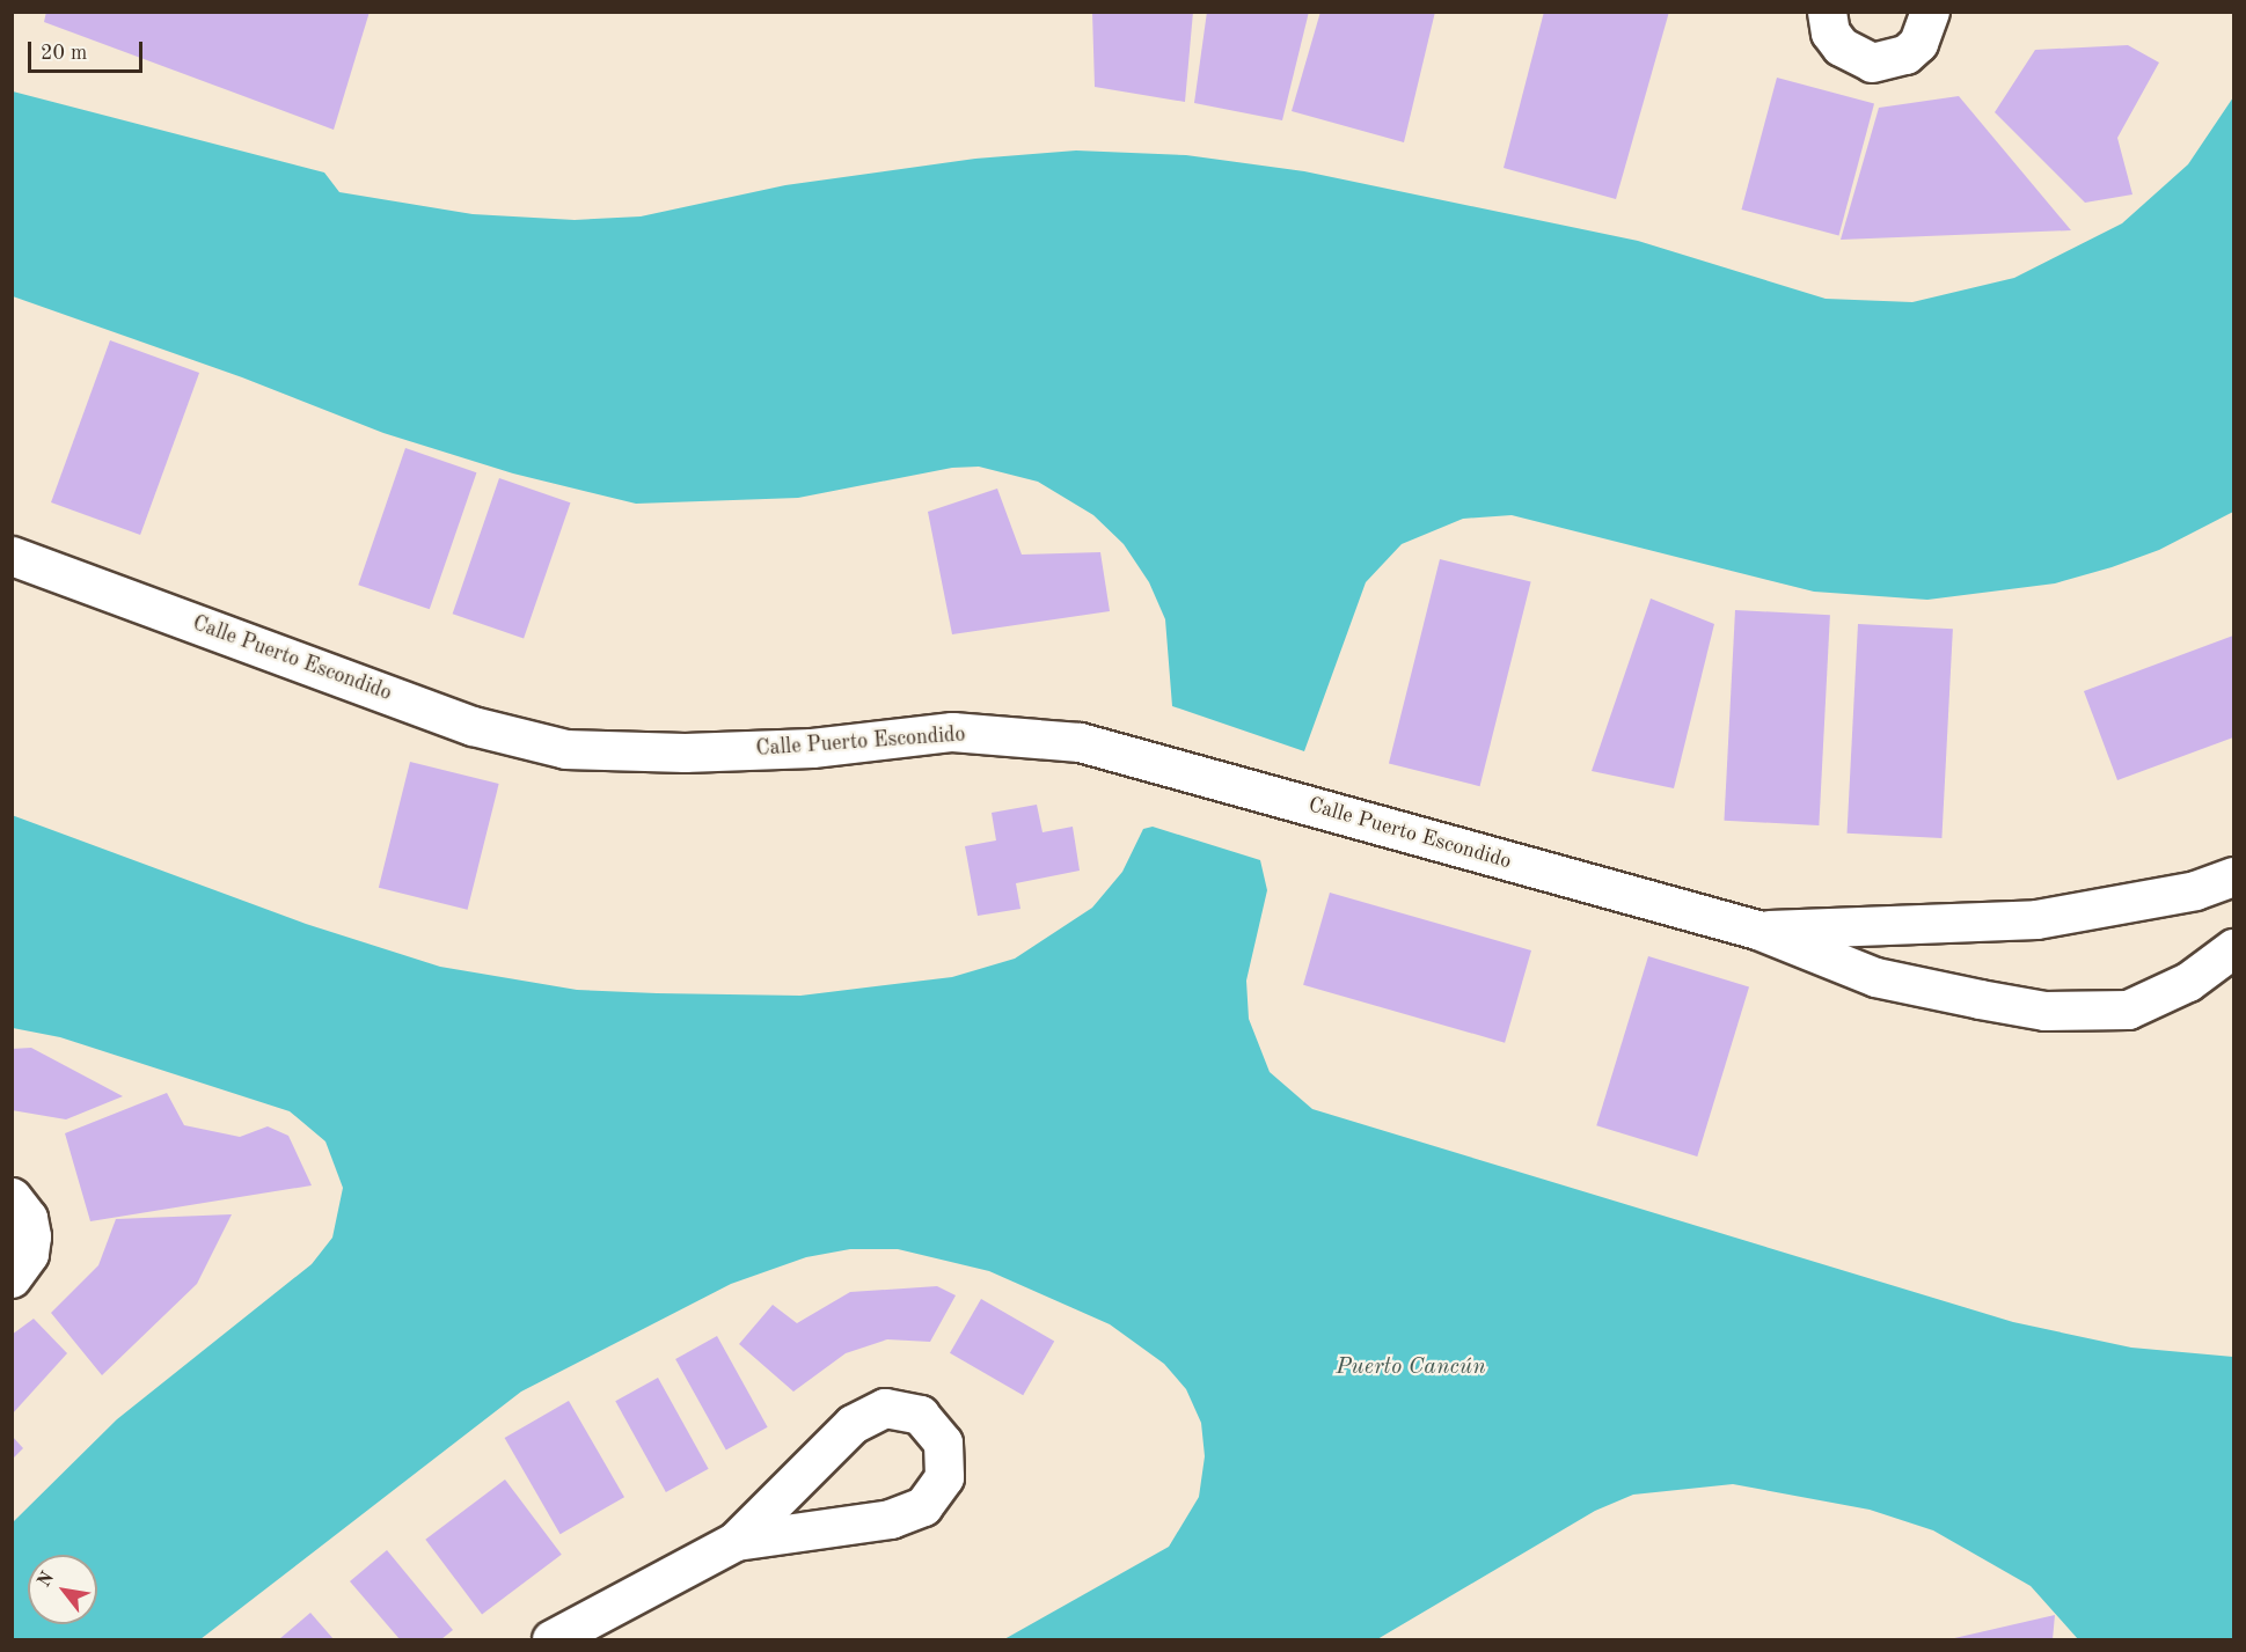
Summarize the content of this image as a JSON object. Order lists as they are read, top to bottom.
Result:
{
  "streets": {
    "street": ["Calle Puerto Escondido"]
  },
  "water": ["Puerto Cancún"],
  "scale_bar": "20 m",
  "north": "top left"
}
